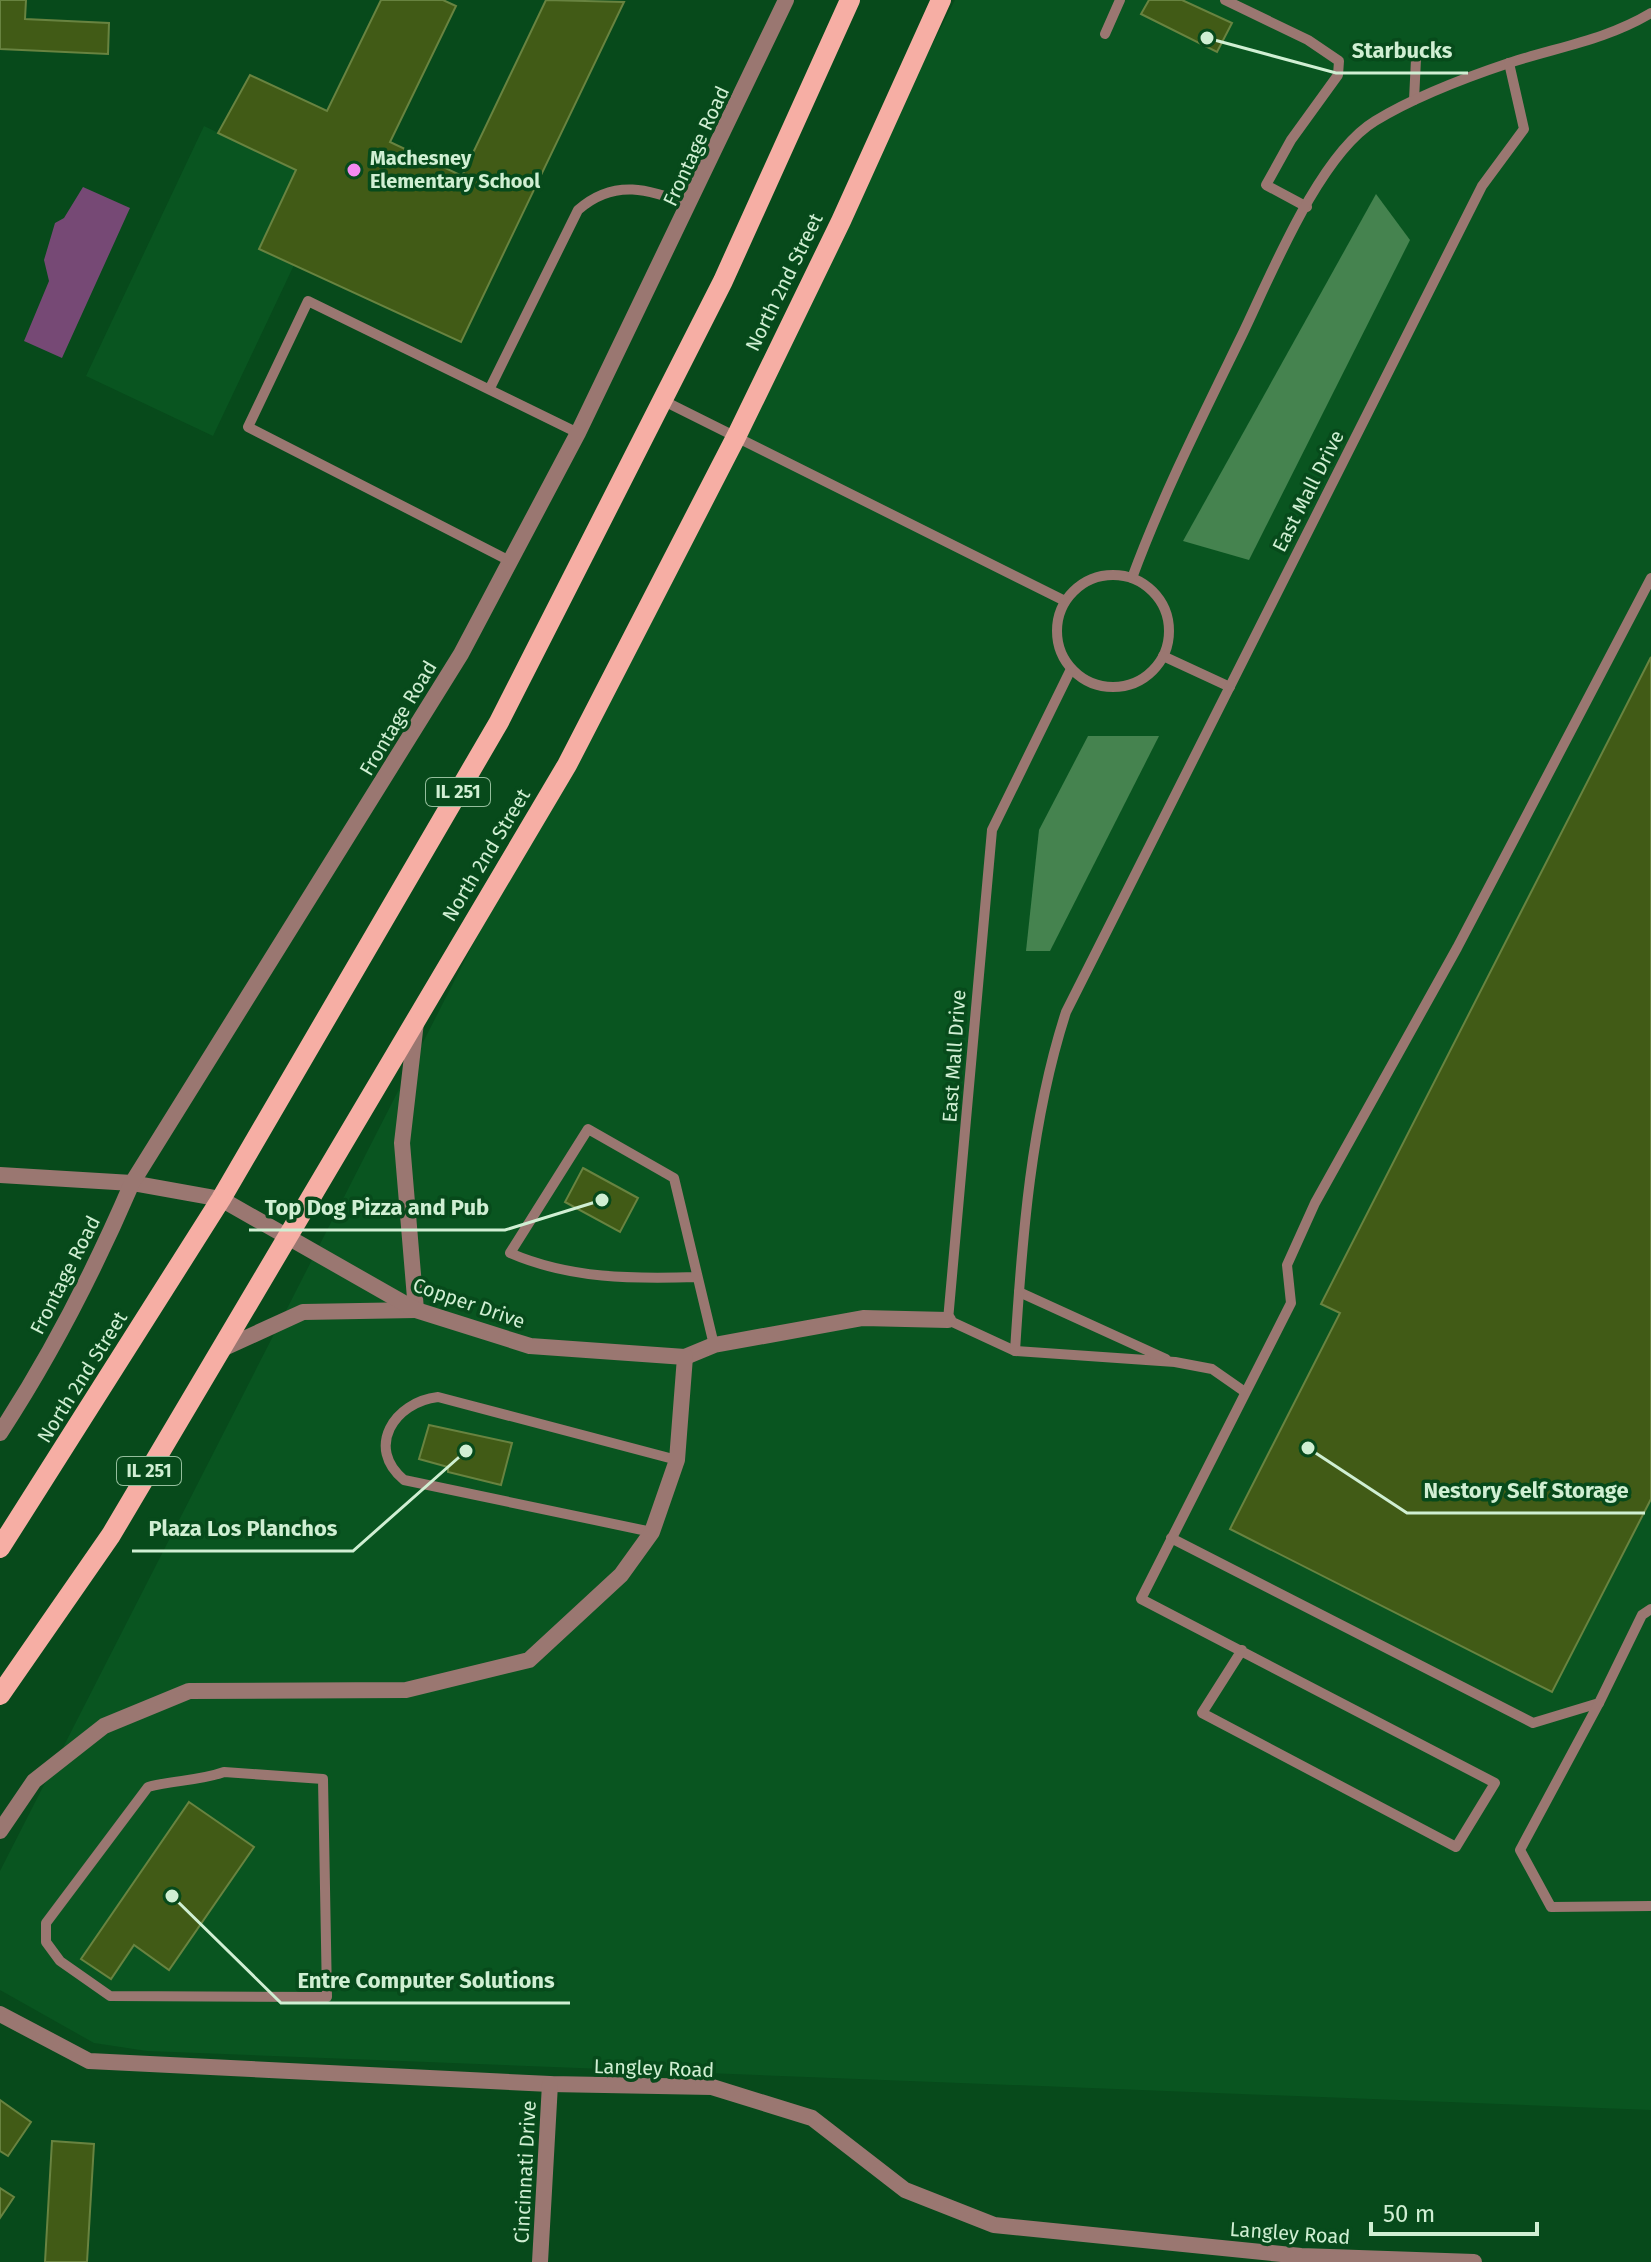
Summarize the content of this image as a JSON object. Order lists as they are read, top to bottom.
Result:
{
  "streets": {
    "main road": ["North 2nd Street", "IL 251"],
    "street": [
      "Frontage Road",
      "Copper Drive",
      "Langley Road",
      "Cincinnati Drive"
    ],
    "lane": ["East Mall Drive"]
  },
  "crossings": [
    ["Frontage Road", "Copper Drive"],
    ["North 2nd Street", "Copper Drive"],
    ["East Mall Drive", "Copper Drive"],
    ["Langley Road", "Cincinnati Drive"]
  ],
  "places": [
    "Starbucks",
    "Machesney Elementary School",
    "Top Dog Pizza and Pub",
    "Nestory Self Storage",
    "Plaza Los Planchos",
    "Entre Computer Solutions"
  ],
  "scale_bar": "50 m"
}
